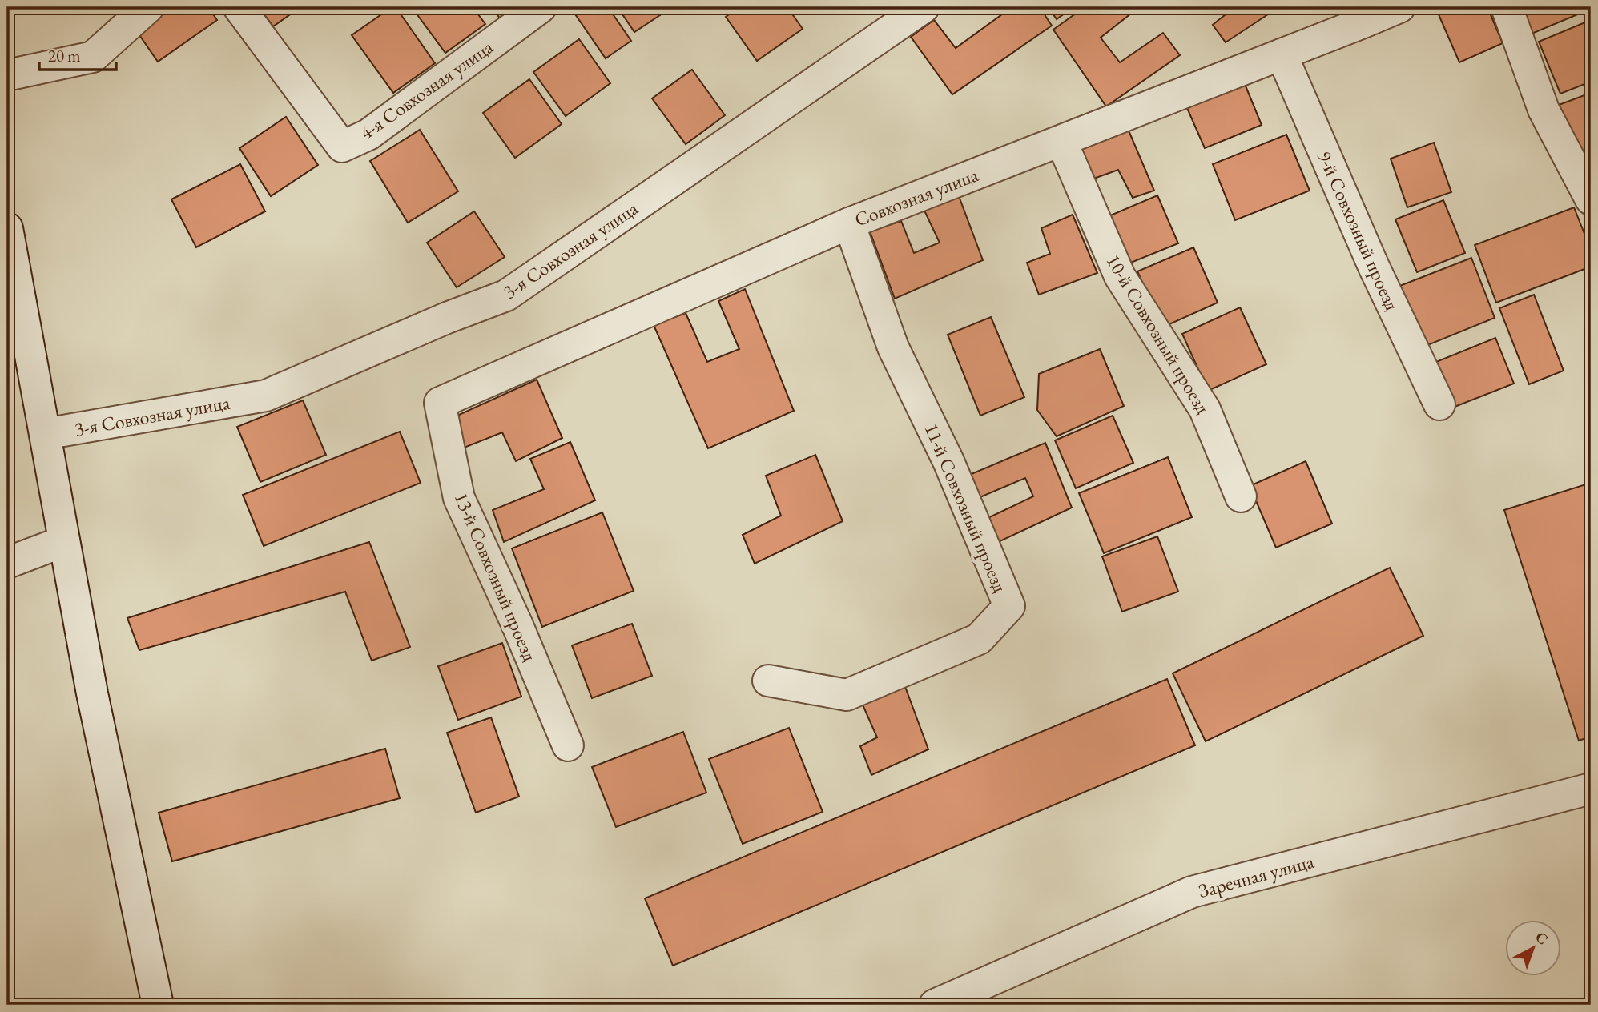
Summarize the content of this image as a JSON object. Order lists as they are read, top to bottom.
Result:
{
  "streets": {
    "street": [
      "4-я Совхозная улица",
      "Совхозная улица",
      "9-й Совхозный проезд",
      "3-я Совхозная улица",
      "10-й Совхозный проезд",
      "11-й Совхозный проезд",
      "13-й Совхозный проезд",
      "Заречная улица"
    ]
  },
  "crossings": [
    ["Совхозная улица", "9-й Совхозный проезд"],
    ["Совхозная улица", "10-й Совхозный проезд"],
    ["Совхозная улица", "11-й Совхозный проезд"],
    ["Совхозная улица", "13-й Совхозный проезд"]
  ],
  "scale_bar": "20 m",
  "north": "top right"
}
